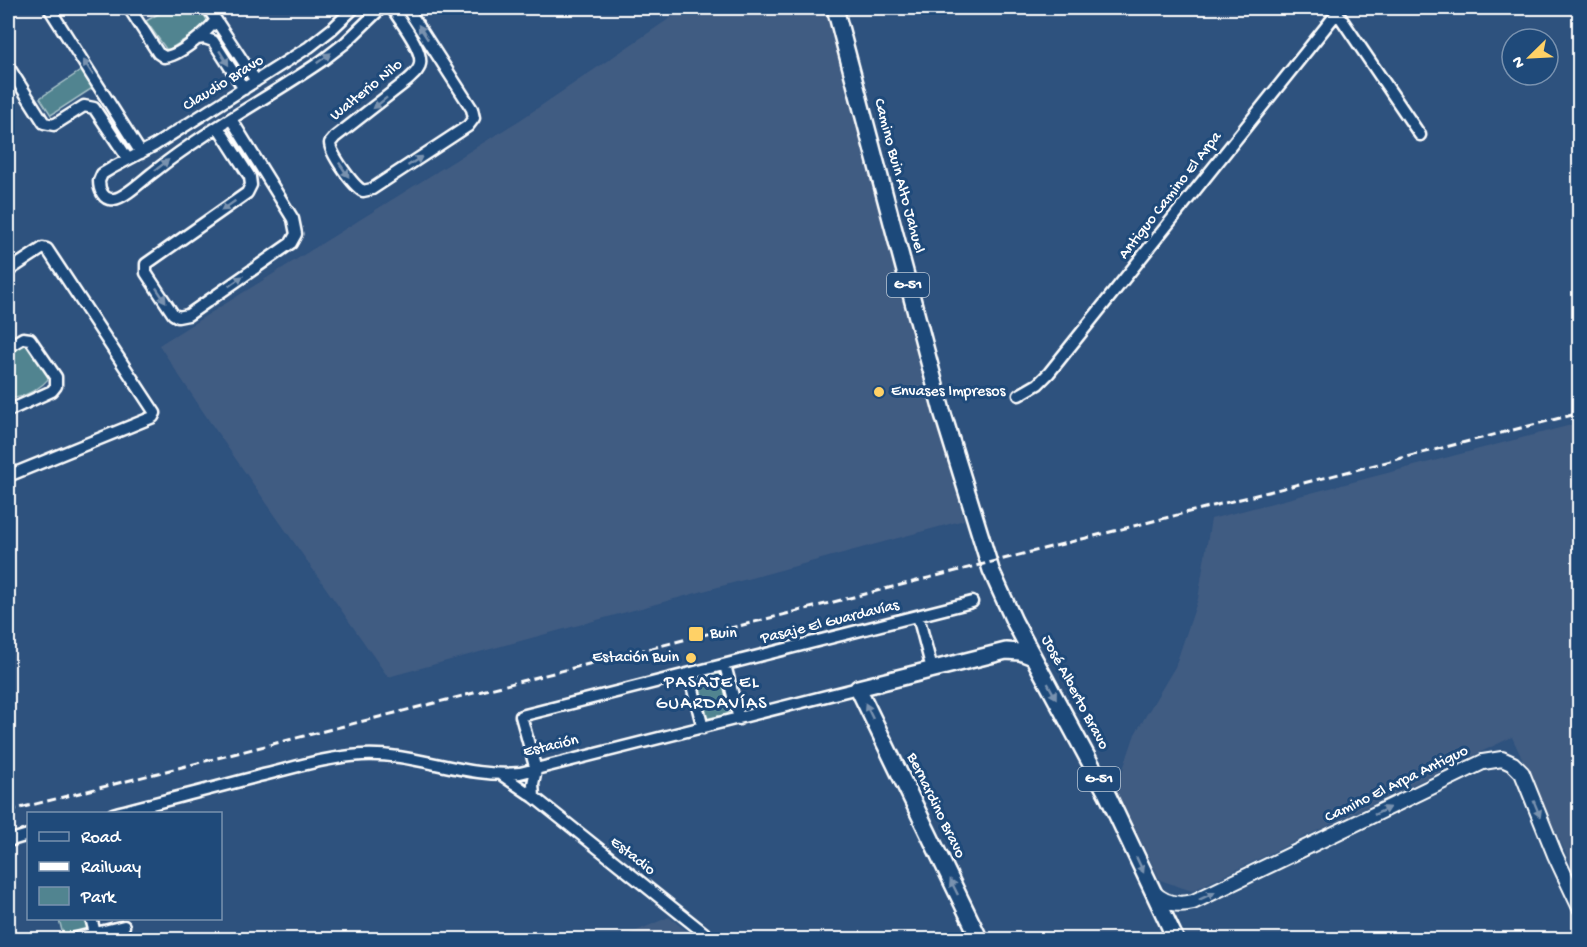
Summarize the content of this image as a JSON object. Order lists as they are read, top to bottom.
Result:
{
  "streets": {
    "main road": [
      "Camino Buin Alto Jahuel",
      "G-51",
      "José Alberto Bravo",
      "Estación",
      "Camino El Arpa Antiguo",
      "Bernardino Bravo"
    ],
    "street": [
      "Claudio Bravo",
      "Walterio Nilo",
      "Antiguo Camino El Arpa",
      "Pasaje El Guardavías",
      "Estadio"
    ]
  },
  "crossings": [
    ["Camino Buin Alto Jahuel", "José Alberto Bravo"],
    ["Pasaje El Guardavías", "Estación"],
    ["José Alberto Bravo", "Estación"],
    ["José Alberto Bravo", "Camino El Arpa Antiguo"],
    ["Estación", "Bernardino Bravo"],
    ["Estación", "Estadio"]
  ],
  "one_way": ["José Alberto Bravo", "Bernardino Bravo"],
  "districts": ["PASAJE EL GUARDAVÍAS"],
  "places": {
    "other": ["Envases Impresos", "Estación Buin"],
    "transit": ["Buin"]
  },
  "legend": ["Road", "Railway", "Park"],
  "north": "bottom left"
}
